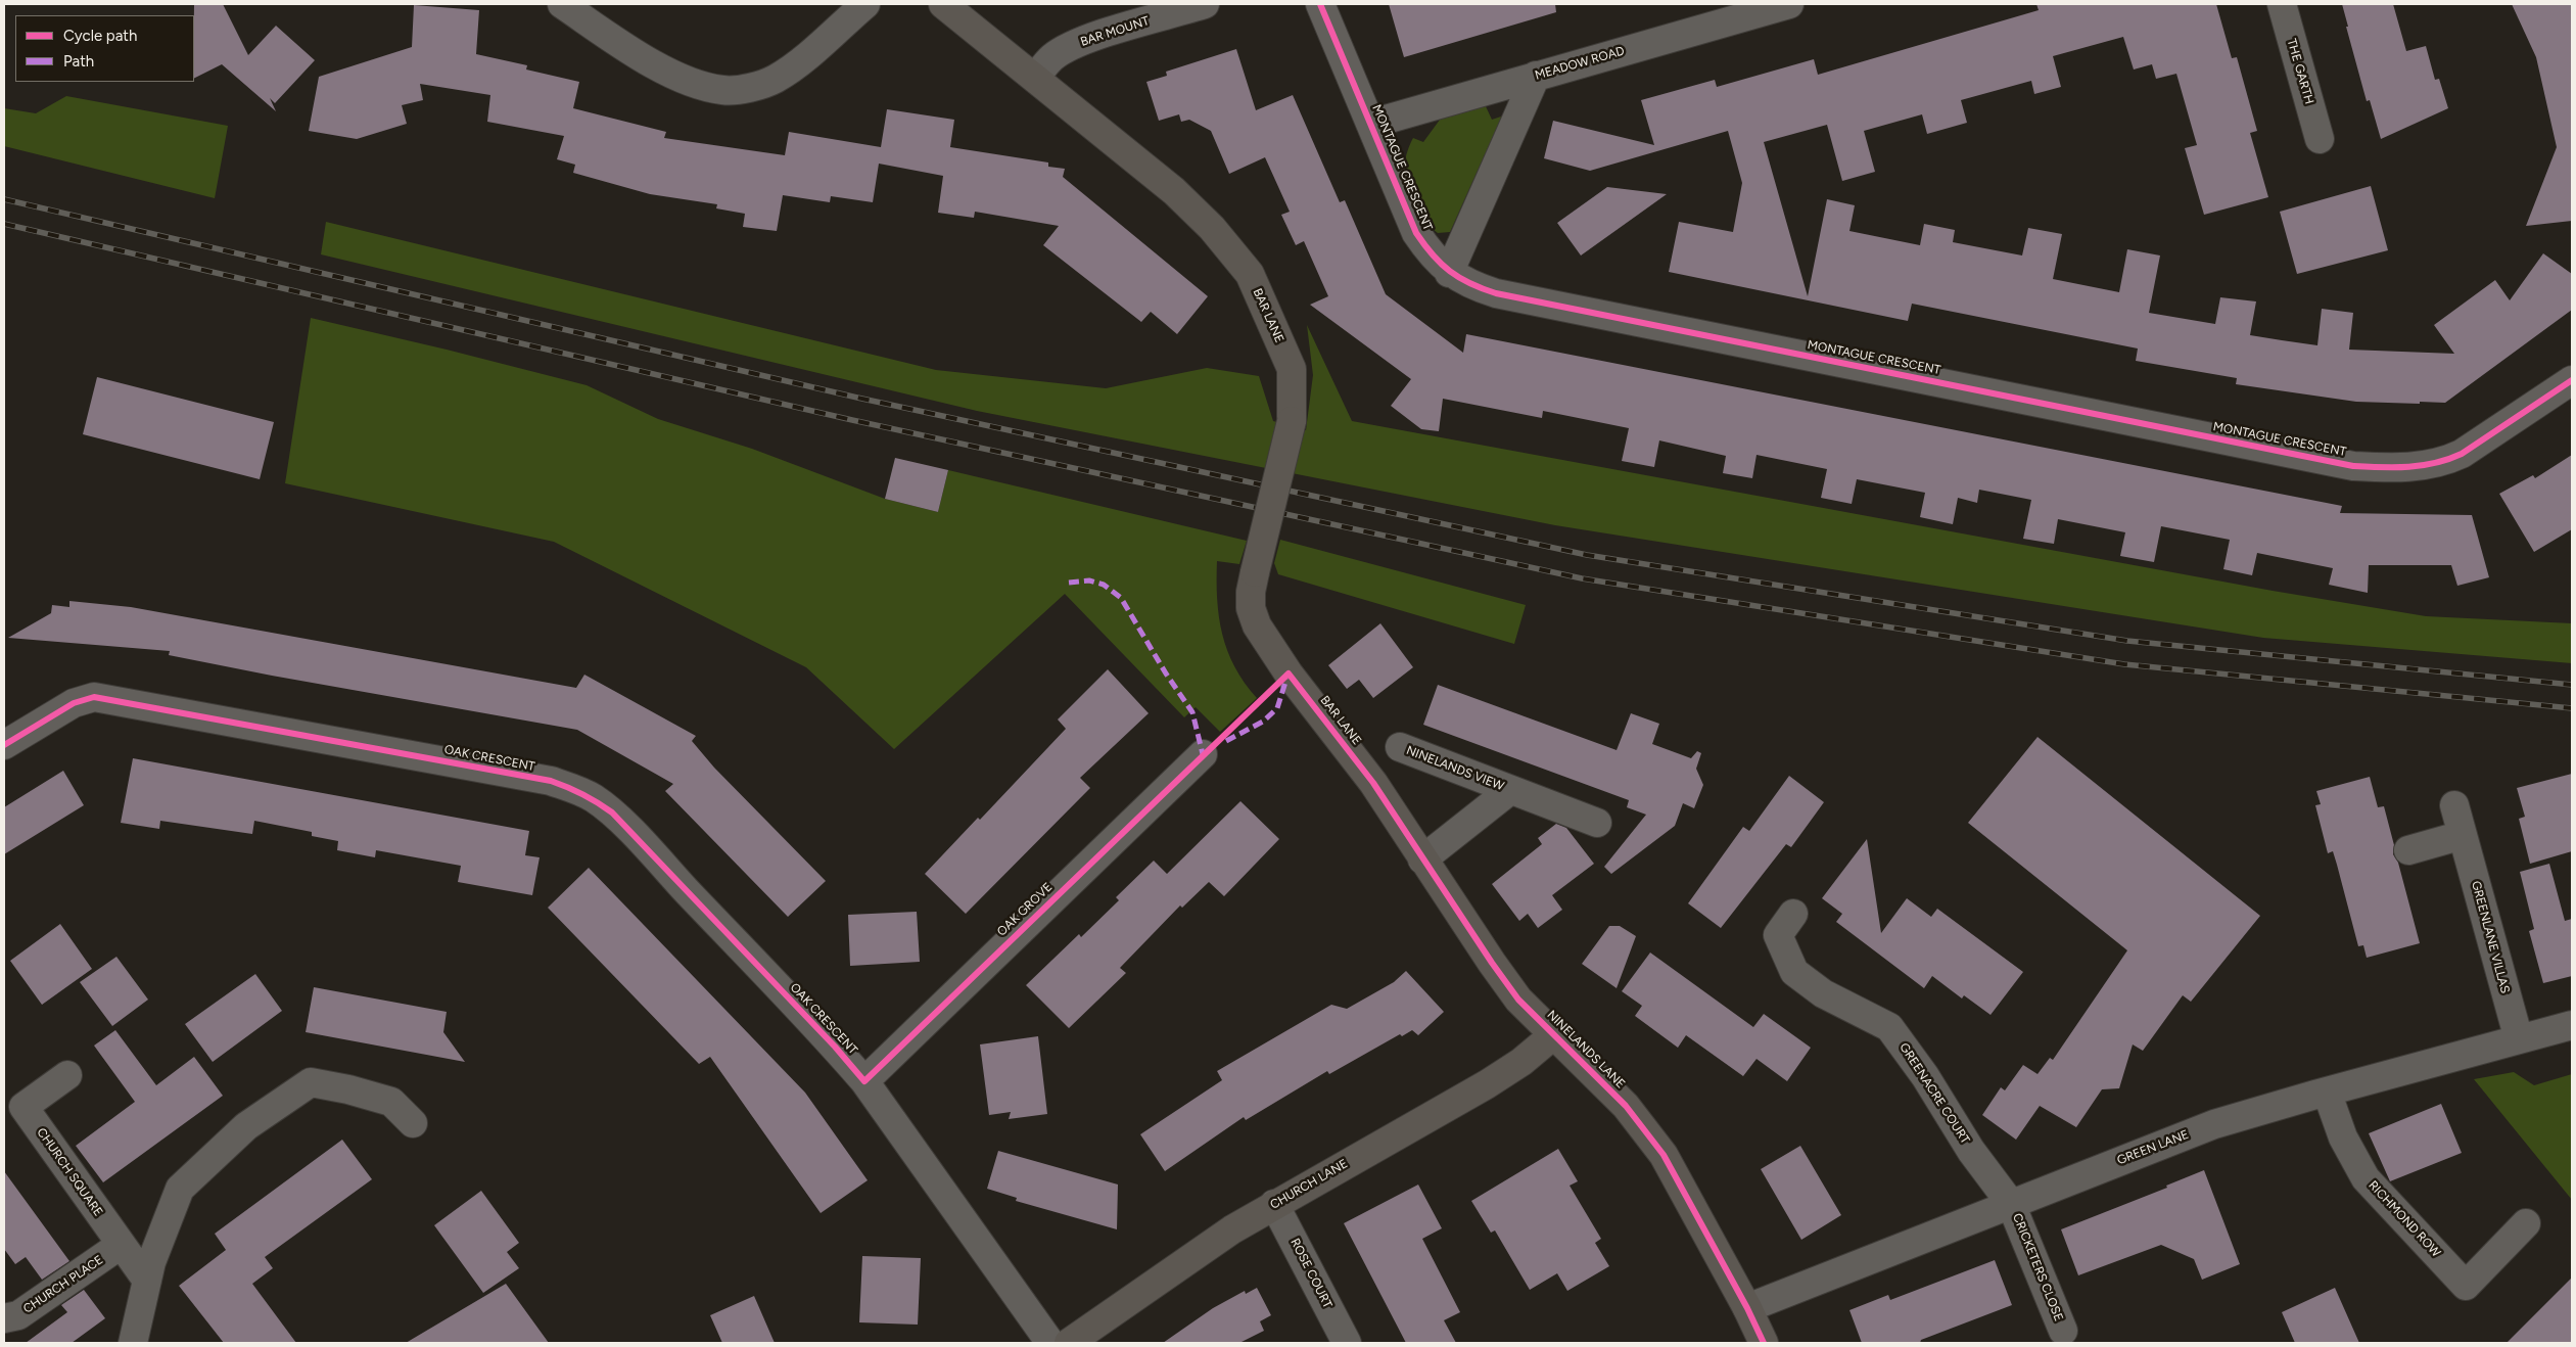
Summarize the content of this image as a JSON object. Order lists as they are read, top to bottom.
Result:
{
  "streets": {
    "street": [
      "BAR MOUNT",
      "MEADOW ROAD",
      "THE GARTH",
      "MONTAGUE CRESCENT",
      "BAR LANE",
      "OAK CRESCENT",
      "NINELANDS VIEW",
      "OAK GROVE",
      "GREENLANE VILLAS",
      "NINELANDS LANE",
      "GREENACRE COURT",
      "GREEN LANE",
      "CHURCH SQUARE",
      "CHURCH LANE",
      "RICHMOND ROW",
      "CRICKETERS CLOSE",
      "ROSE COURT",
      "CHURCH PLACE"
    ]
  },
  "crossings": [
    ["BAR MOUNT", "BAR LANE"],
    ["MEADOW ROAD", "MONTAGUE CRESCENT"],
    ["BAR LANE", "NINELANDS LANE"],
    ["OAK CRESCENT", "OAK GROVE"],
    ["NINELANDS VIEW", "NINELANDS LANE"],
    ["GREENLANE VILLAS", "GREEN LANE"],
    ["NINELANDS LANE", "GREEN LANE"],
    ["NINELANDS LANE", "CHURCH LANE"],
    ["GREENACRE COURT", "GREEN LANE"],
    ["GREENACRE COURT", "CRICKETERS CLOSE"],
    ["GREEN LANE", "RICHMOND ROW"],
    ["GREEN LANE", "CRICKETERS CLOSE"],
    ["CHURCH SQUARE", "CHURCH PLACE"],
    ["CHURCH LANE", "ROSE COURT"]
  ],
  "legend": ["Cycle path", "Path"]
}
